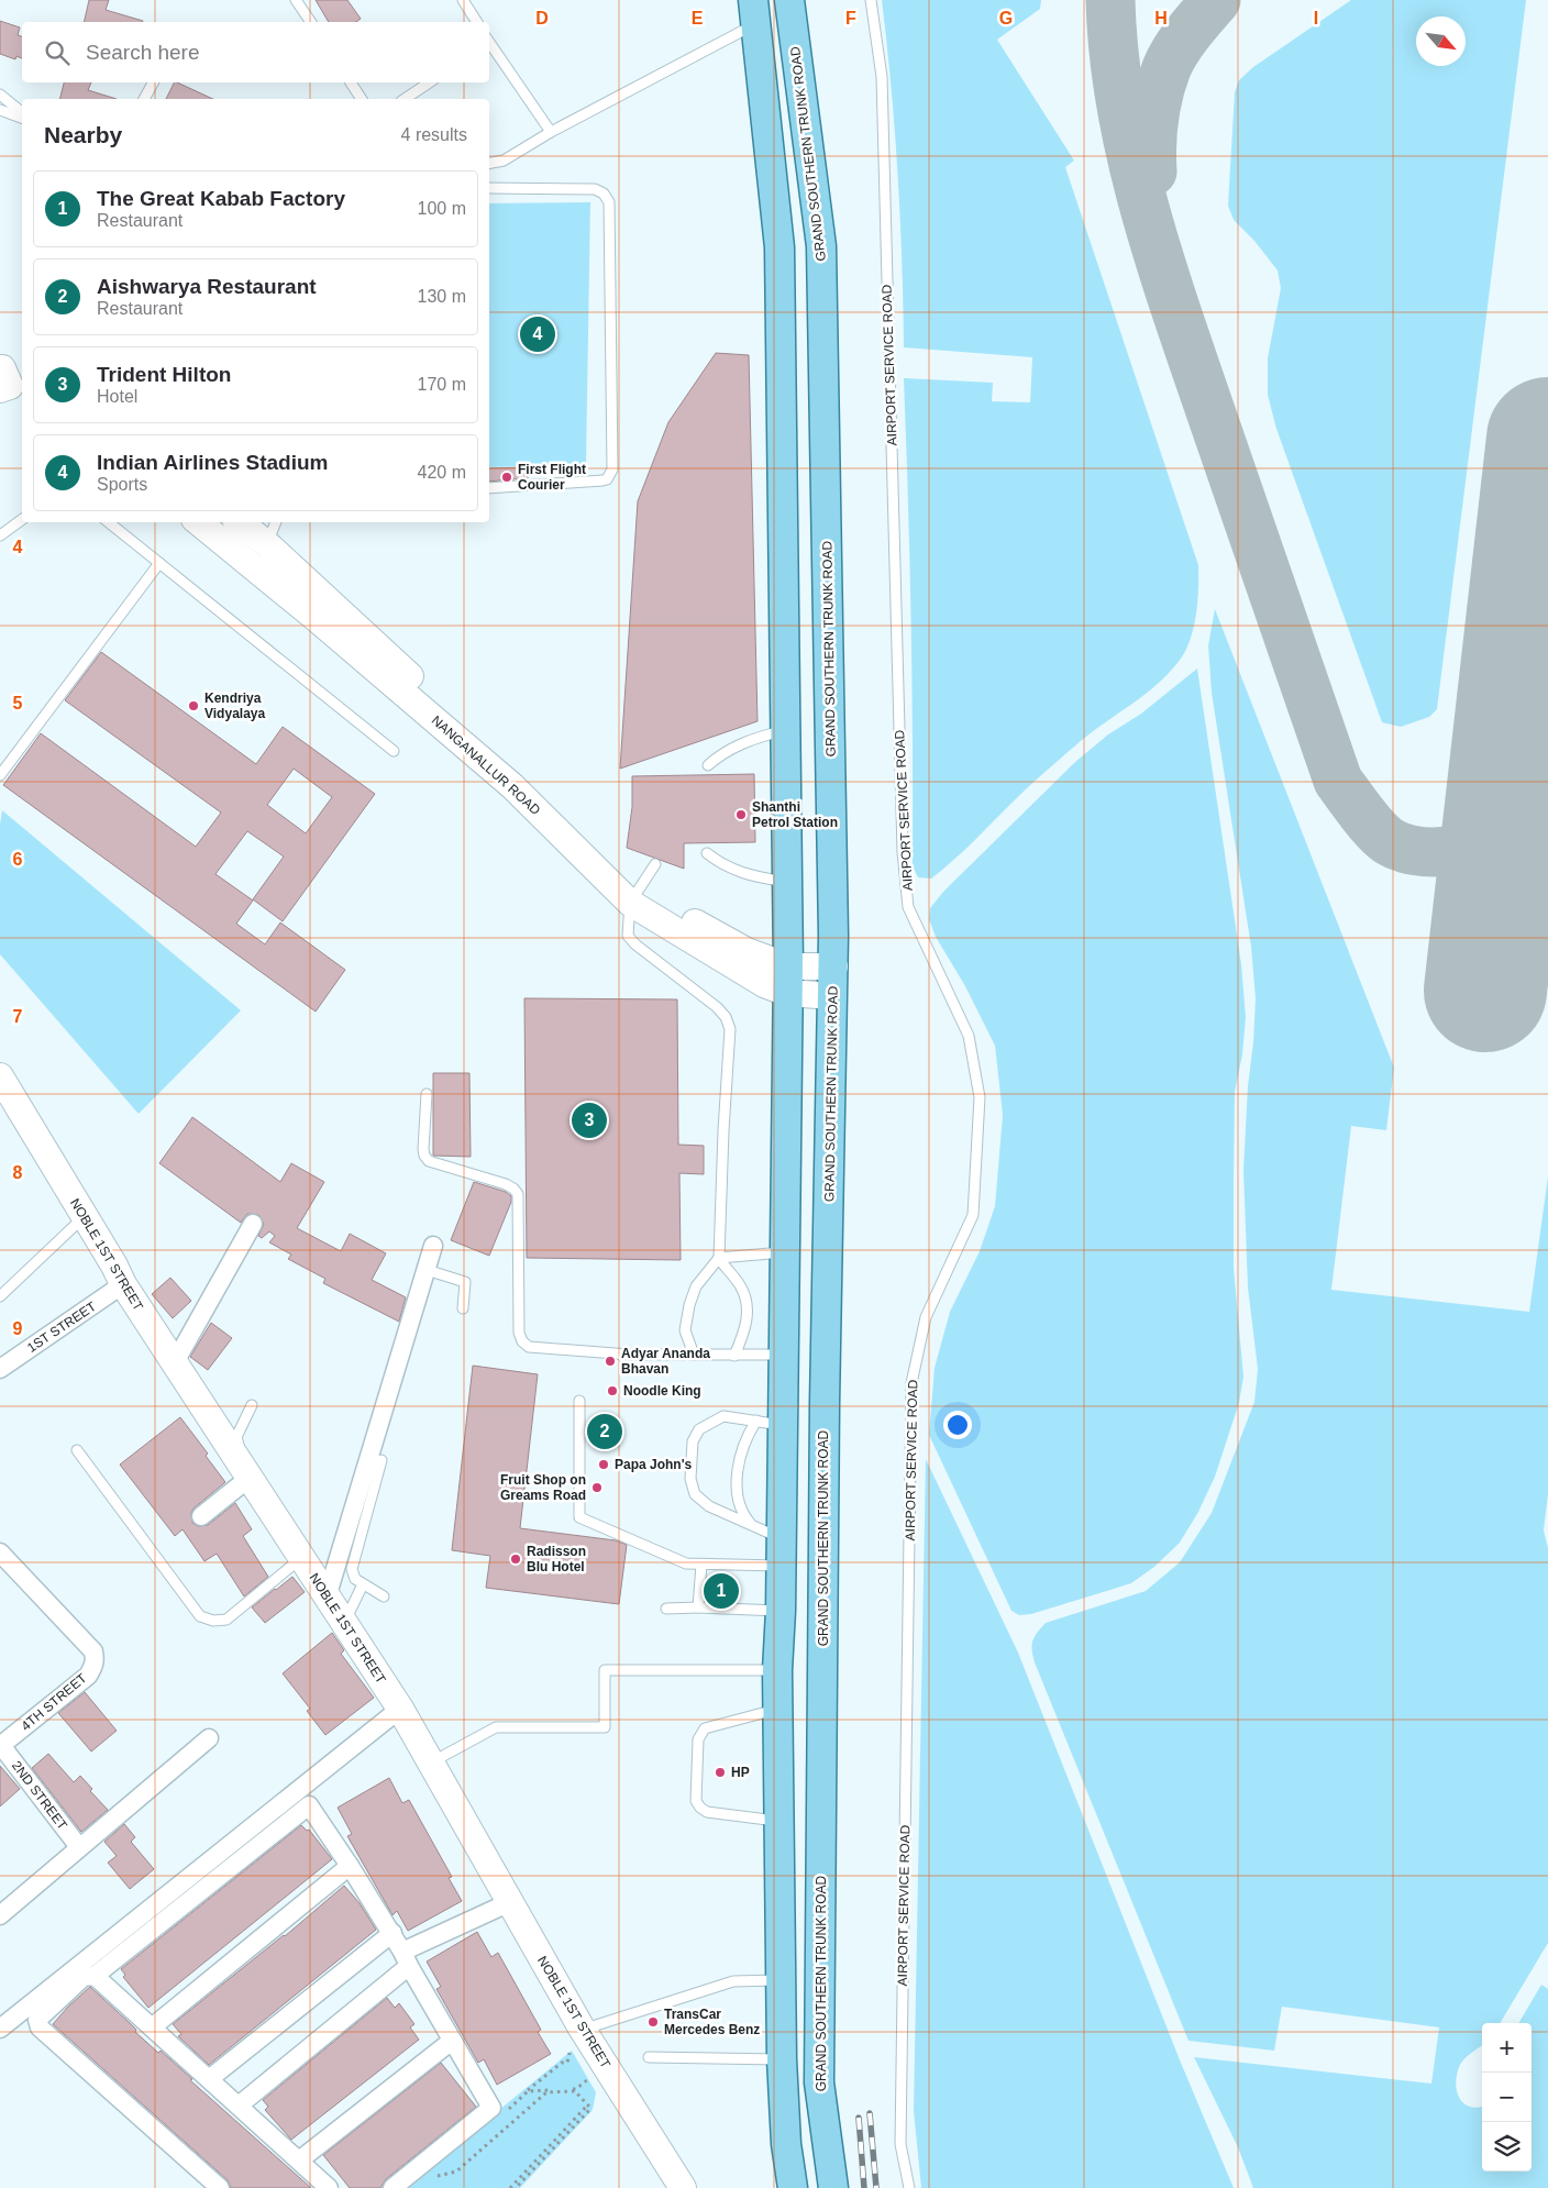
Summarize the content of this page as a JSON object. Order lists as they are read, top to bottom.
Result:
{
  "streets": {
    "main road": ["GRAND SOUTHERN TRUNK ROAD"],
    "street": [
      "NANGANALLUR ROAD",
      "NOBLE 1ST STREET",
      "1ST STREET",
      "4TH STREET",
      "2ND STREET"
    ],
    "lane": ["AIRPORT SERVICE ROAD"]
  },
  "crossings": [
    ["NOBLE 1ST STREET", "1ST STREET"],
    ["4TH STREET", "2ND STREET"]
  ],
  "places": [
    "First Flight Courier",
    "Kendriya Vidyalaya",
    "Shanthi Petrol Station",
    "Adyar Ananda Bhavan",
    "Noodle King",
    "Papa John's",
    "Fruit Shop on Greams Road",
    "Radisson Blu Hotel",
    "HP",
    "TransCar Mercedes Benz"
  ],
  "north": "bottom right",
  "page": {
    "search": "Search here",
    "heading": ["Nearby", "4 results"],
    "list": [
      {
        "mark": "1",
        "name": "The Great Kabab Factory",
        "note": "Restaurant",
        "value": "100 m"
      },
      {
        "mark": "2",
        "name": "Aishwarya Restaurant",
        "note": "Restaurant",
        "value": "130 m"
      },
      {
        "mark": "3",
        "name": "Trident Hilton",
        "note": "Hotel",
        "value": "170 m"
      },
      {
        "mark": "4",
        "name": "Indian Airlines Stadium",
        "note": "Sports",
        "value": "420 m"
      }
    ],
    "pins": [
      "4",
      "3",
      "2",
      "1"
    ],
    "map_buttons": ["+", "−"]
  },
  "grid": {
    "columns": [
      "D",
      "E",
      "F",
      "G",
      "H",
      "I"
    ],
    "rows": [
      "4",
      "5",
      "6",
      "7",
      "8",
      "9"
    ]
  }
}
